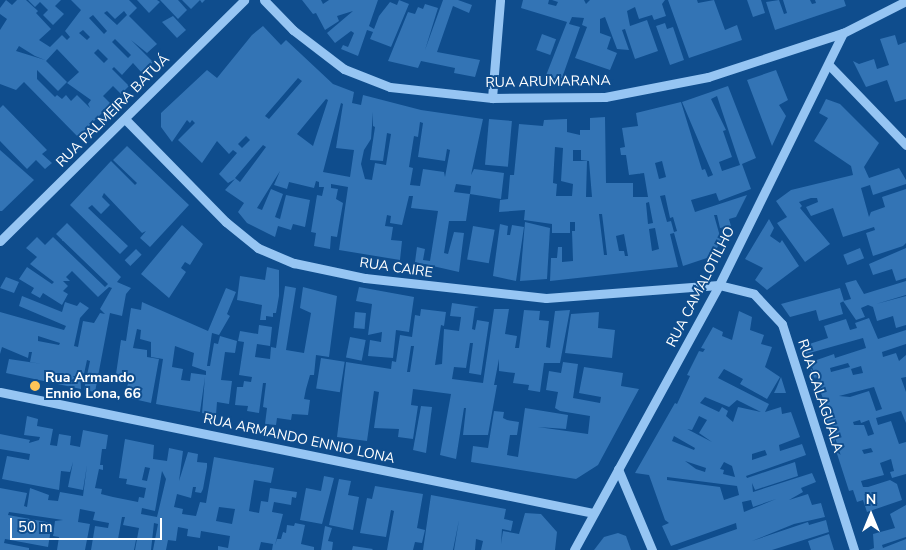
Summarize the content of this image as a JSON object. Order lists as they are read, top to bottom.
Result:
{
  "streets": {
    "street": [
      "RUA ARUMARANA",
      "RUA PALMEIRA BATUÁ",
      "RUA CAIRE",
      "RUA CAMALOTILHO",
      "RUA CALAGUALA",
      "RUA ARMANDO ENNIO LONA"
    ]
  },
  "crossings": [
    ["RUA ARUMARANA", "RUA CAMALOTILHO"],
    ["RUA PALMEIRA BATUÁ", "RUA CAIRE"],
    ["RUA CAIRE", "RUA CAMALOTILHO"],
    ["RUA CAIRE", "RUA CALAGUALA"],
    ["RUA CAMALOTILHO", "RUA CALAGUALA"],
    ["RUA CAMALOTILHO", "RUA ARMANDO ENNIO LONA"]
  ],
  "places": ["Rua Armando Ennio Lona, 66"],
  "scale_bar": "50 m",
  "north": "top"
}
